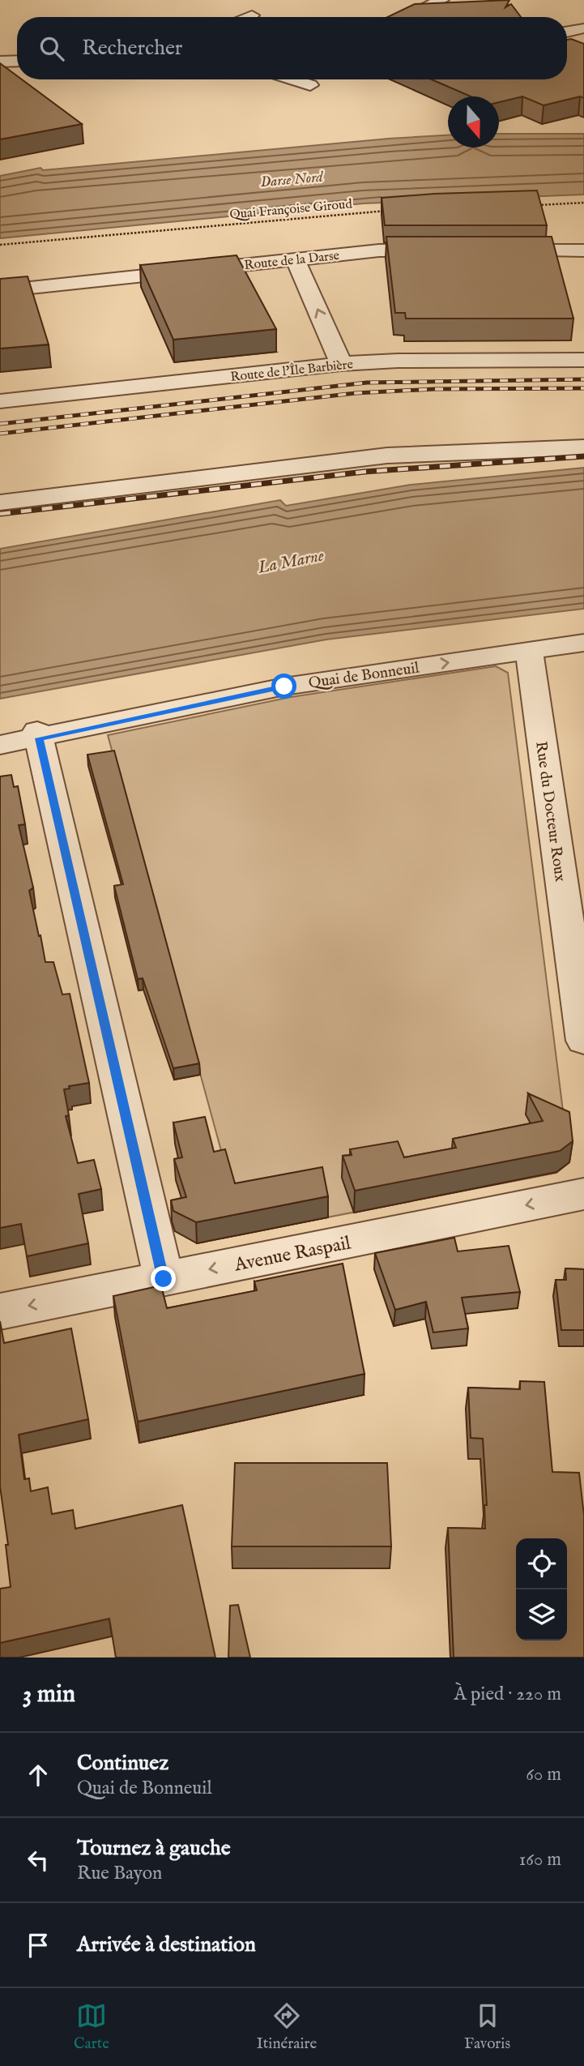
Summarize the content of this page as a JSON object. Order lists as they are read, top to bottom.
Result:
{
  "streets": {
    "street": [
      "Route de la Darse",
      "Route de l'Île Barbière",
      "Quai de Bonneuil",
      "Rue du Docteur Roux",
      "Avenue Raspail"
    ],
    "path": ["Quai Françoise Giroud"]
  },
  "crossings": [
    ["Quai de Bonneuil", "Rue du Docteur Roux"]
  ],
  "one_way": ["Avenue Raspail"],
  "water": ["Darse Nord", "La Marne"],
  "north": "bottom",
  "page": {
    "search": "Rechercher",
    "heading": ["3 min", "À pied · 220 m"],
    "list": [
      ["Continuez", "Quai de Bonneuil", "60 m"],
      ["Tournez à gauche", "Rue Bayon", "160 m"],
      "Arrivée à destination"
    ],
    "nav": ["Carte", "Itinéraire", "Favoris"]
  }
}
